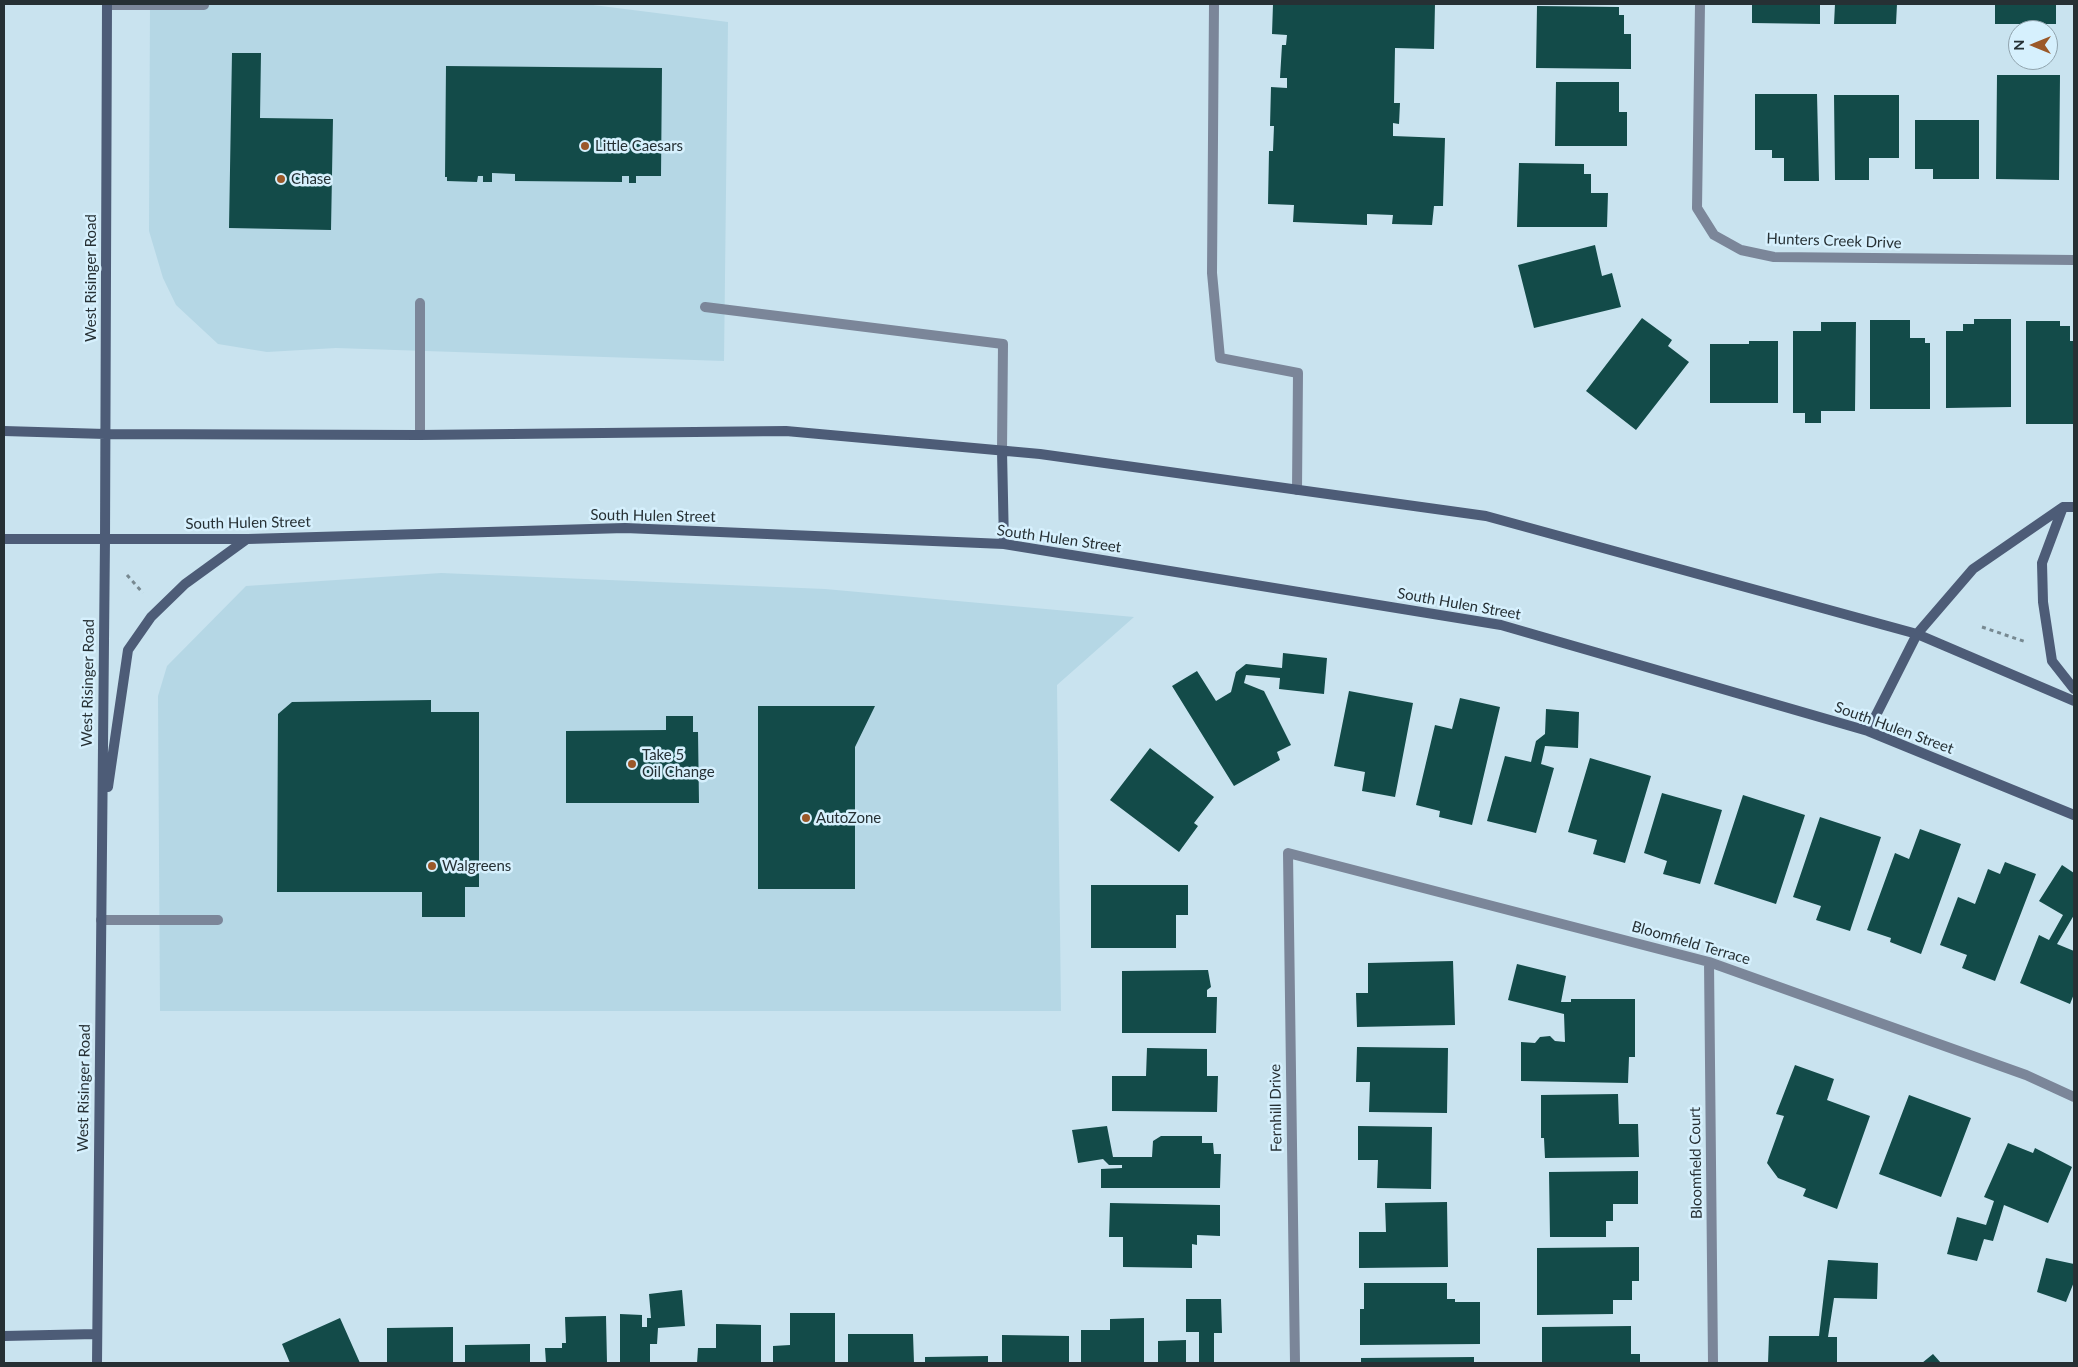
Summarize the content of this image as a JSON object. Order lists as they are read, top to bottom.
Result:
{
  "streets": {
    "main road": ["West Risinger Road", "South Hulen Street"],
    "street": [
      "Hunters Creek Drive",
      "Bloomfield Terrace",
      "Fernhill Drive",
      "Bloomfield Court"
    ]
  },
  "crossings": [
    ["West Risinger Road", "South Hulen Street"],
    ["Bloomfield Terrace", "Fernhill Drive"],
    ["Bloomfield Terrace", "Bloomfield Court"]
  ],
  "places": [
    "Little Caesars",
    "Chase",
    "Take 5 Oil Change",
    "AutoZone",
    "Walgreens"
  ],
  "north": "left"
}
